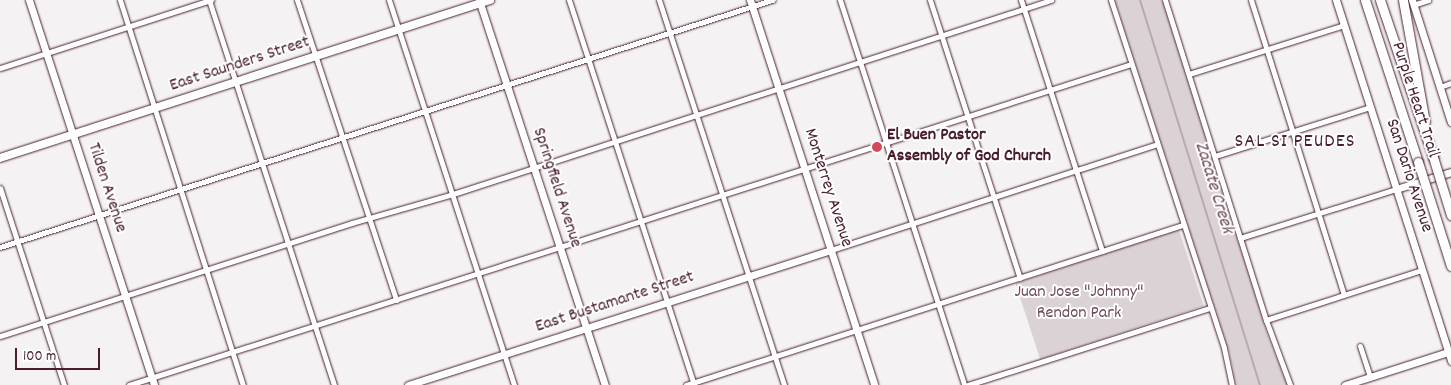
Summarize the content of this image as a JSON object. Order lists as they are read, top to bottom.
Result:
{
  "streets": {
    "highway": ["Purple Heart Trail"],
    "main road": ["East Saunders Street"],
    "street": [
      "San Dario Avenue",
      "Tilden Avenue",
      "Springfield Avenue",
      "Monterrey Avenue",
      "East Bustamante Street"
    ]
  },
  "crossings": [
    ["East Saunders Street", "Tilden Avenue"],
    ["East Saunders Street", "Springfield Avenue"],
    ["Springfield Avenue", "East Bustamante Street"],
    ["Monterrey Avenue", "East Bustamante Street"]
  ],
  "districts": ["SAL SI PEUDES"],
  "water": ["Zacate Creek"],
  "parks": ["Juan Jose \"Johnny\" Rendon Park"],
  "places": ["El Buen Pastor Assembly of God Church"],
  "scale_bar": "100 m"
}
